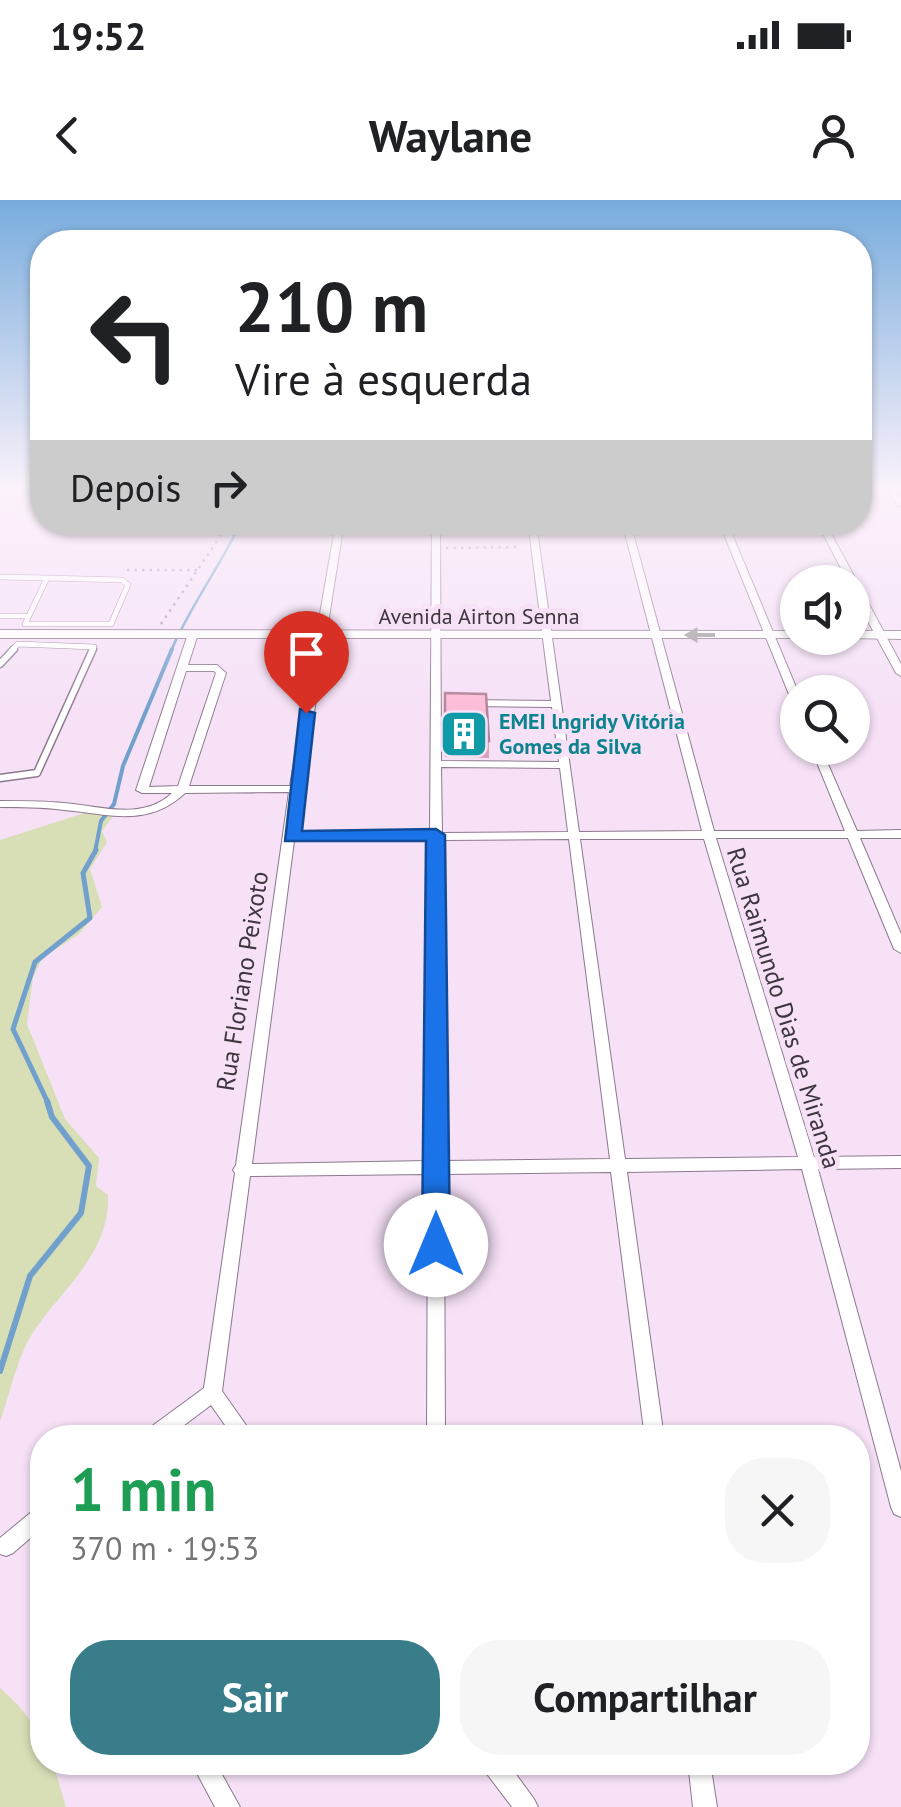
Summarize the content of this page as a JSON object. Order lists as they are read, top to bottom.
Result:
{
  "streets": {
    "street": ["Avenida Airton Senna", "Rua Floriano Peixoto", "Rua Raimundo Dias de Miranda"]
  },
  "crossings": [
    ["Avenida Airton Senna", "Rua Floriano Peixoto"],
    ["Avenida Airton Senna", "Rua Raimundo Dias de Miranda"]
  ],
  "places": {
    "building": ["EMEI lngridy Vitória Gomes da Silva"]
  },
  "page": {
    "status": "19:52",
    "header": "Waylane",
    "turn": ["210 m", "Vire à esquerda"],
    "then": "Depois",
    "heading": ["1 min", "370 m · 19:53"],
    "buttons": ["Sair", "Compartilhar"]
  }
}
